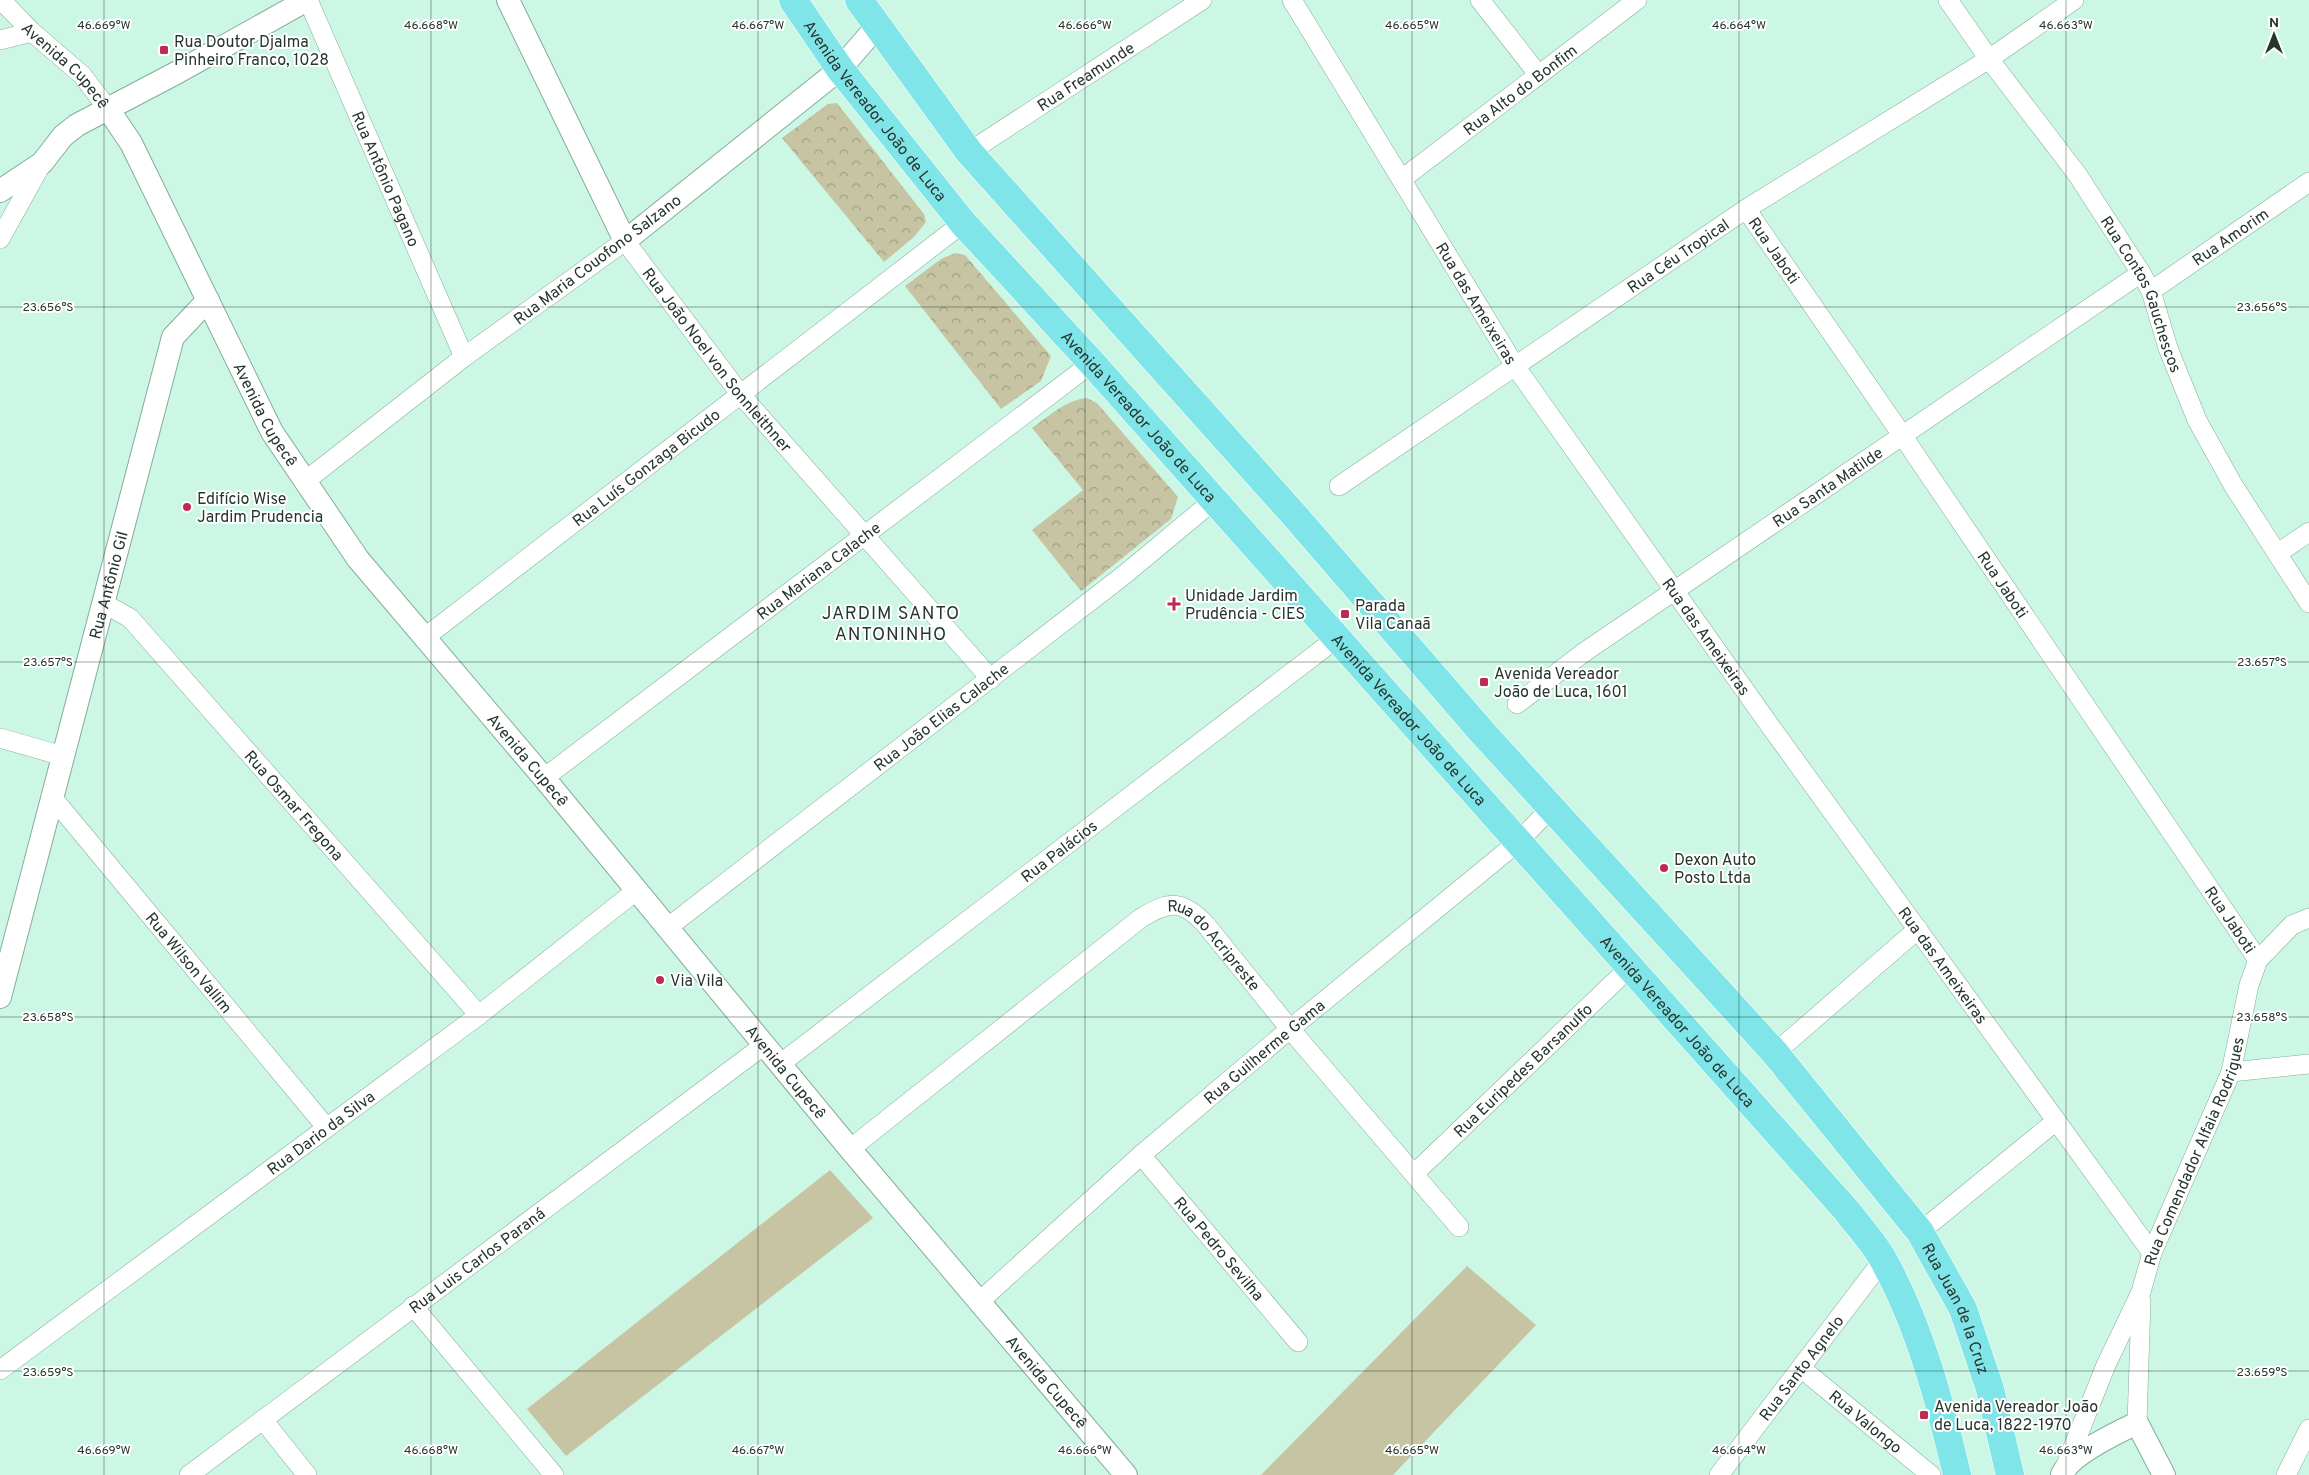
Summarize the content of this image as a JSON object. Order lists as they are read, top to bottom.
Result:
{
  "streets": {
    "main road": ["Avenida Vereador João de Luca", "Rua Juan de la Cruz"],
    "street": [
      "Avenida Cupecê",
      "Rua Freamunde",
      "Rua Alto do Bonfim",
      "Rua Antônio Pagano",
      "Rua Amorim",
      "Rua Jaboti",
      "Rua Céu Tropical",
      "Rua Maria Couofono Salzano",
      "Rua Contos Gauchescos",
      "Rua das Ameixeiras",
      "Rua João Noel von Sonnleithner",
      "Rua Luís Gonzaga Bicudo",
      "Rua Santa Matilde",
      "Rua Mariana Calache",
      "Rua Antônio Gil",
      "Rua João Elias Calache",
      "Rua Osmar Fregona",
      "Rua Palácios",
      "Rua do Acripreste",
      "Rua Wilson Vallim",
      "Rua Guilherme Gama",
      "Rua Euripedes Barsanulfo",
      "Rua Dario da Silva",
      "Rua Comendador Alfaia Rodrigues",
      "Rua Pedro Sevilha",
      "Rua Luis Carlos Paraná",
      "Rua Santo Agnelo",
      "Rua Valongo"
    ]
  },
  "crossings": [
    ["Avenida Cupecê", "Rua Maria Couofono Salzano"],
    ["Avenida Cupecê", "Rua Luís Gonzaga Bicudo"],
    ["Avenida Cupecê", "Rua Mariana Calache"],
    ["Avenida Cupecê", "Rua Antônio Gil"],
    ["Avenida Cupecê", "Rua João Elias Calache"],
    ["Avenida Cupecê", "Rua Palácios"],
    ["Avenida Cupecê", "Rua do Acripreste"],
    ["Avenida Cupecê", "Rua Guilherme Gama"],
    ["Avenida Cupecê", "Rua Dario da Silva"],
    ["Avenida Cupecê", "Rua Luis Carlos Paraná"],
    ["Rua Alto do Bonfim", "Rua das Ameixeiras"],
    ["Avenida Vereador João de Luca", "Rua Maria Couofono Salzano"],
    ["Avenida Vereador João de Luca", "Rua Luís Gonzaga Bicudo"],
    ["Avenida Vereador João de Luca", "Rua Mariana Calache"],
    ["Avenida Vereador João de Luca", "Rua João Elias Calache"],
    ["Avenida Vereador João de Luca", "Rua Palácios"],
    ["Avenida Vereador João de Luca", "Rua Guilherme Gama"],
    ["Avenida Vereador João de Luca", "Rua Euripedes Barsanulfo"],
    ["Avenida Vereador João de Luca", "Rua Santo Agnelo"],
    ["Rua Antônio Pagano", "Rua Maria Couofono Salzano"],
    ["Rua Amorim", "Rua Contos Gauchescos"],
    ["Rua Jaboti", "Rua Céu Tropical"],
    ["Rua Jaboti", "Rua Santa Matilde"],
    ["Rua Jaboti", "Rua Comendador Alfaia Rodrigues"],
    ["Rua Céu Tropical", "Rua Contos Gauchescos"],
    ["Rua Céu Tropical", "Rua das Ameixeiras"],
    ["Rua Maria Couofono Salzano", "Rua João Noel von Sonnleithner"],
    ["Rua Contos Gauchescos", "Rua Santa Matilde"],
    ["Rua das Ameixeiras", "Rua Santa Matilde"],
    ["Rua das Ameixeiras", "Rua Comendador Alfaia Rodrigues"],
    ["Rua João Noel von Sonnleithner", "Rua Luís Gonzaga Bicudo"],
    ["Rua João Noel von Sonnleithner", "Rua Mariana Calache"],
    ["Rua João Noel von Sonnleithner", "Rua João Elias Calache"],
    ["Rua Antônio Gil", "Rua Osmar Fregona"],
    ["Rua Antônio Gil", "Rua Wilson Vallim"],
    ["Rua Osmar Fregona", "Rua Dario da Silva"],
    ["Rua do Acripreste", "Rua Guilherme Gama"],
    ["Rua do Acripreste", "Rua Euripedes Barsanulfo"],
    ["Rua Wilson Vallim", "Rua Dario da Silva"],
    ["Rua Guilherme Gama", "Rua Pedro Sevilha"],
    ["Rua Santo Agnelo", "Rua Valongo"]
  ],
  "districts": ["JARDIM SANTO ANTONINHO"],
  "places": {
    "transit": [
      "Rua Doutor Djalma Pinheiro Franco, 1028",
      "Parada Vila Canaã",
      "Avenida Vereador João de Luca, 1601",
      "Avenida Vereador João de Luca, 1822-1970"
    ],
    "other": ["Edifício Wise Jardim Prudencia", "Dexon Auto Posto Ltda", "Via Vila"],
    "health": ["Unidade Jardim Prudência - CIES"]
  },
  "north": "top",
  "coordinates": [
    "46.669°W",
    "46.668°W",
    "46.667°W",
    "46.666°W",
    "46.665°W",
    "46.664°W",
    "46.663°W",
    "23.656°S",
    "23.657°S",
    "23.658°S",
    "23.659°S"
  ]
}
